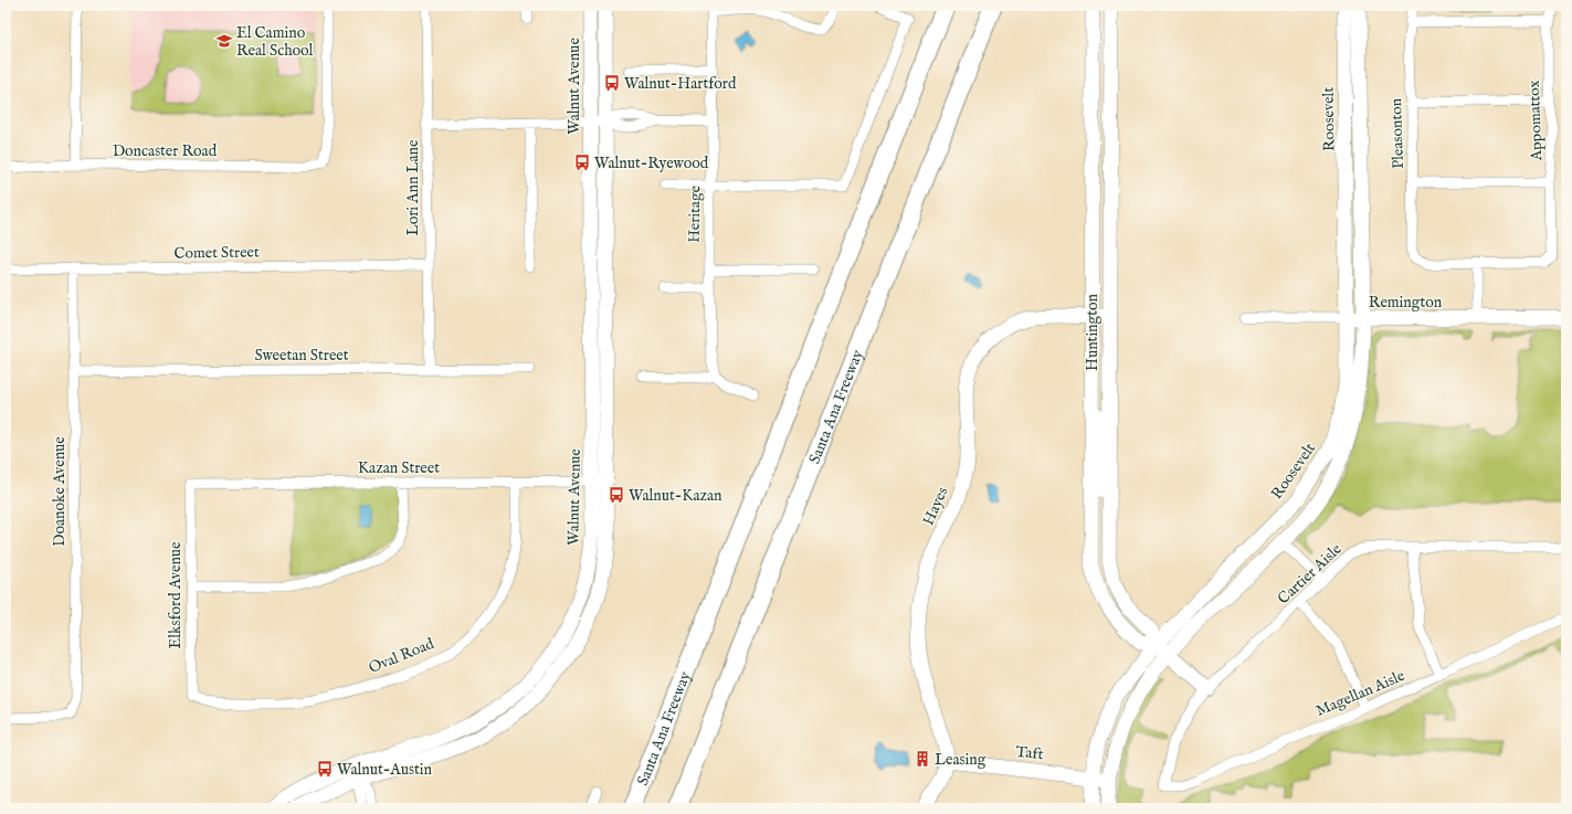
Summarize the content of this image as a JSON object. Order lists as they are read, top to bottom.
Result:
{
  "streets": {
    "highway": ["Santa Ana Freeway"],
    "street": [
      "Walnut Avenue",
      "Roosevelt",
      "Appomattox",
      "Pleasonton",
      "Doncaster Road",
      "Lori Ann Lane",
      "Heritage",
      "Comet Street",
      "Remington",
      "Huntington",
      "Sweetan Street",
      "Kazan Street",
      "Doanoke Avenue",
      "Hayes",
      "Cartier Aisle",
      "Elksford Avenue",
      "Oval Road",
      "Magellan Aisle",
      "Taft"
    ]
  },
  "crossings": [
    ["Walnut Avenue", "Kazan Street"],
    ["Roosevelt", "Remington"],
    ["Roosevelt", "Huntington"],
    ["Roosevelt", "Taft"],
    ["Appomattox", "Pleasonton"],
    ["Lori Ann Lane", "Comet Street"],
    ["Lori Ann Lane", "Sweetan Street"],
    ["Comet Street", "Doanoke Avenue"],
    ["Huntington", "Hayes"],
    ["Huntington", "Cartier Aisle"],
    ["Sweetan Street", "Doanoke Avenue"],
    ["Kazan Street", "Elksford Avenue"],
    ["Kazan Street", "Oval Road"],
    ["Hayes", "Taft"],
    ["Cartier Aisle", "Magellan Aisle"],
    ["Elksford Avenue", "Oval Road"]
  ],
  "places": {
    "school or university": ["El Camino Real School"],
    "bus stop": [
      "Walnut-Hartford",
      "Walnut-Ryewood",
      "Walnut-Kazan",
      "Walnut-Austin"
    ],
    "building": ["Leasing"]
  }
}
